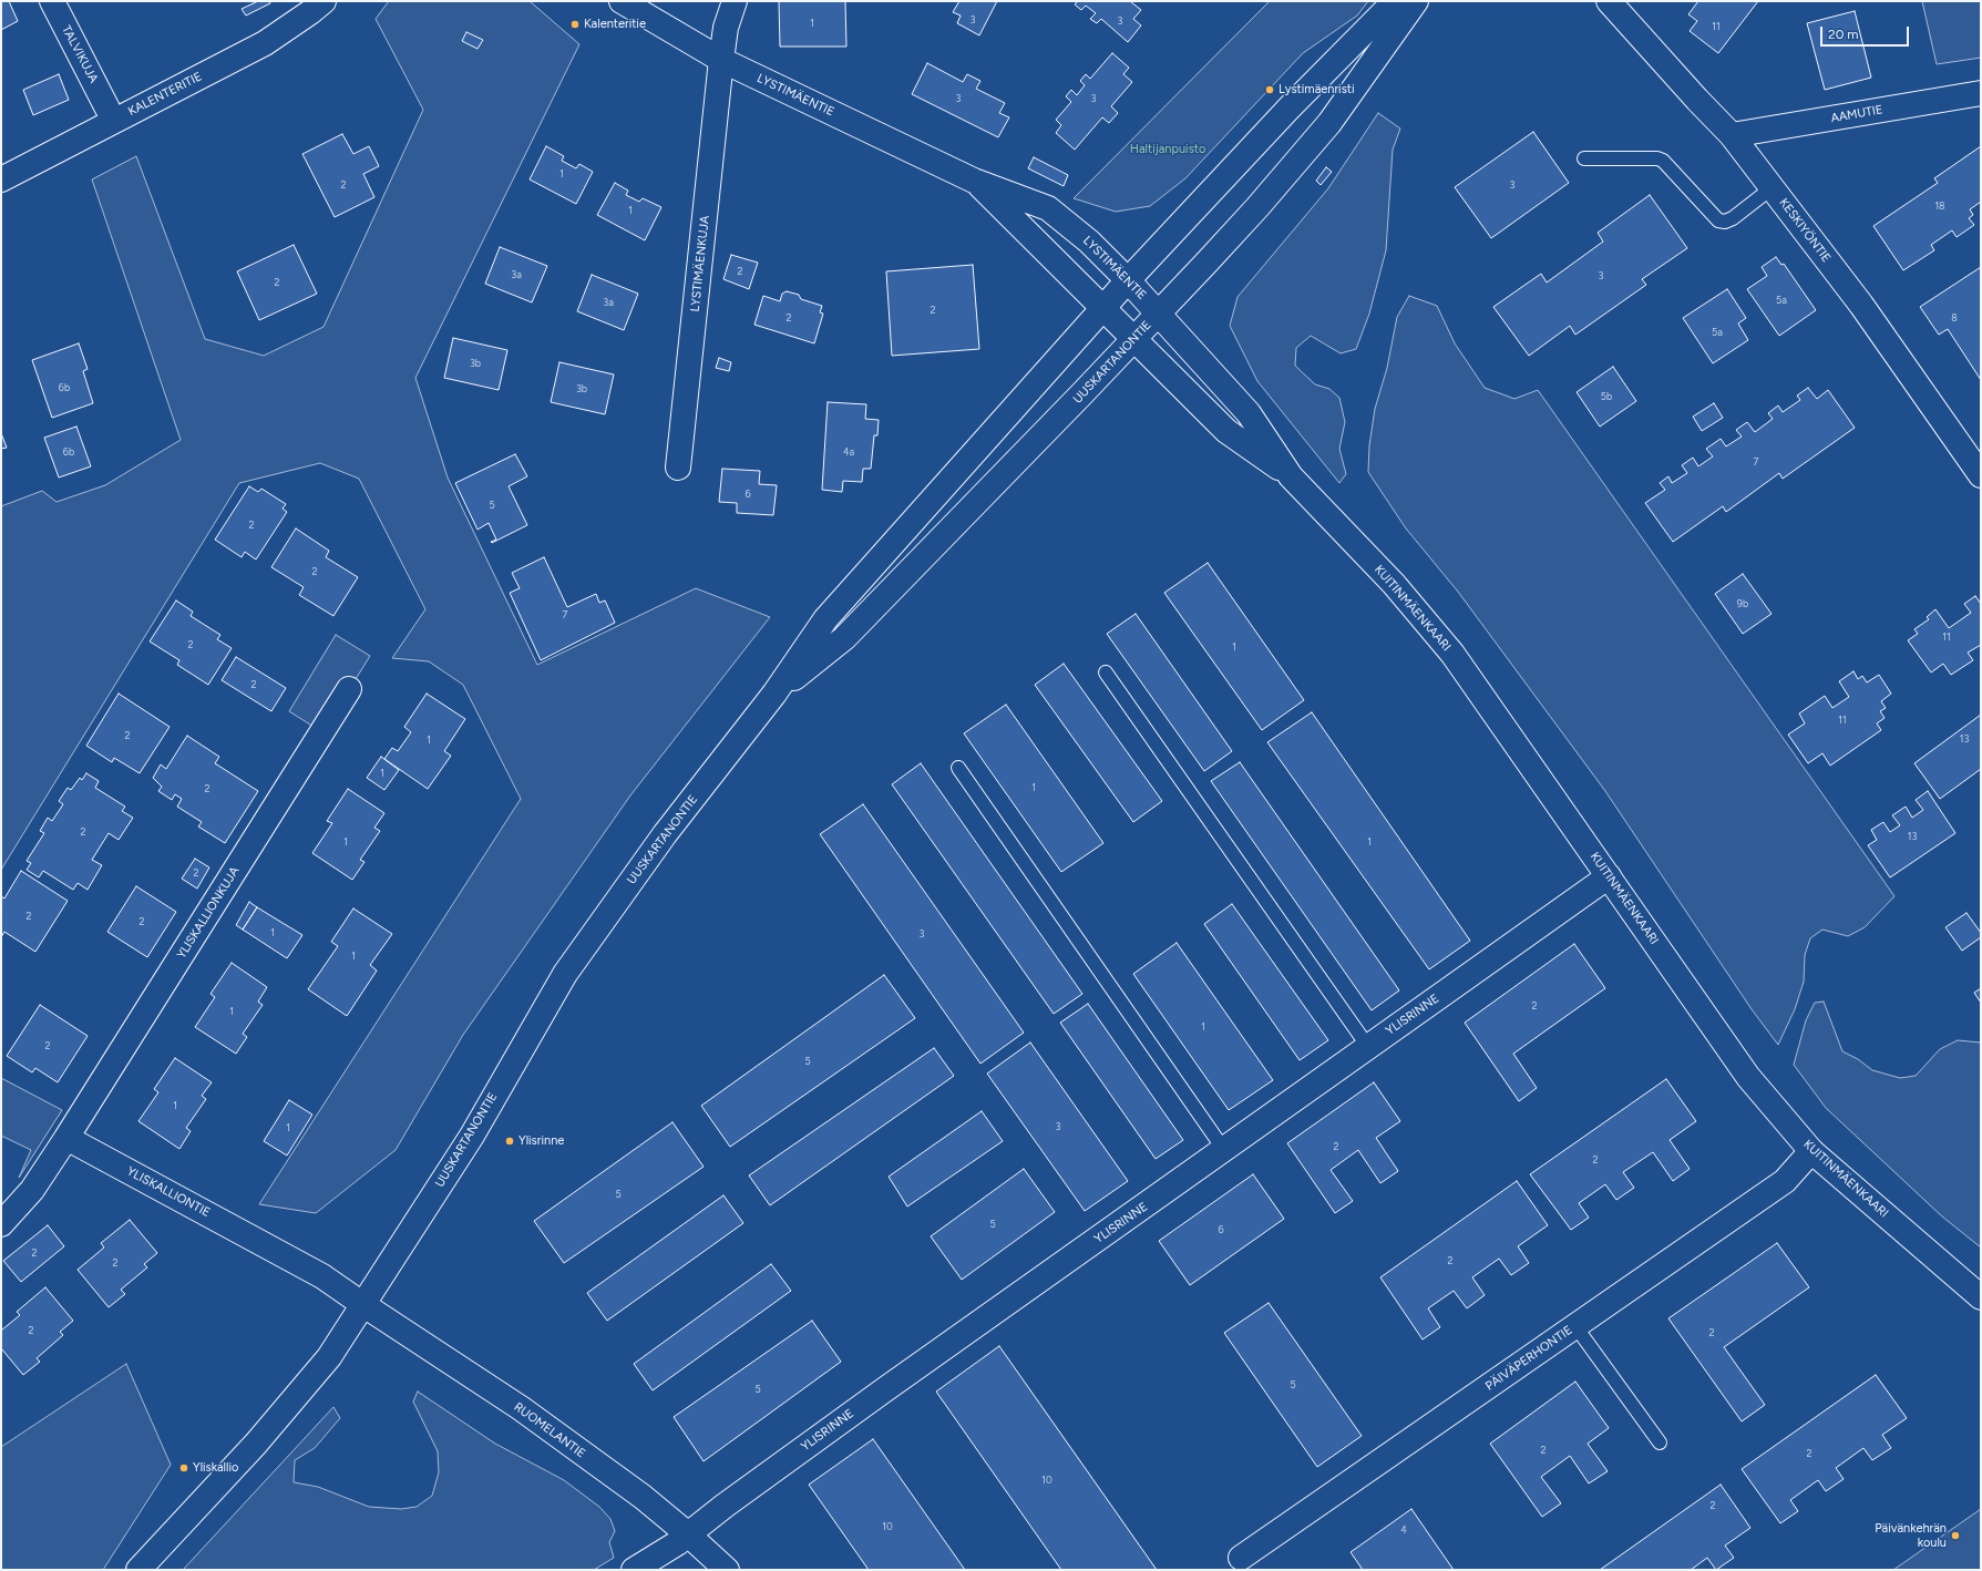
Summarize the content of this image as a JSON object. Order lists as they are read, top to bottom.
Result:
{
  "streets": {
    "street": [
      "TALVIKUJA",
      "KALENTERITIE",
      "LYSTIMÄENTIE",
      "AAMUTIE",
      "KESKIYÖNTIE",
      "LYSTIMÄENKUJA",
      "UUSKARTANONTIE",
      "KUITINMÄENKAARI",
      "YLISKALLIONKUJA",
      "YLISRINNE",
      "YLISKALLIONTIE",
      "PÄIVÄPERHONTIE",
      "RUOMELANTIE"
    ]
  },
  "crossings": [
    ["LYSTIMÄENTIE", "LYSTIMÄENKUJA"],
    ["LYSTIMÄENTIE", "UUSKARTANONTIE"],
    ["LYSTIMÄENTIE", "KUITINMÄENKAARI"],
    ["AAMUTIE", "KESKIYÖNTIE"],
    ["UUSKARTANONTIE", "KUITINMÄENKAARI"],
    ["UUSKARTANONTIE", "YLISKALLIONTIE"],
    ["UUSKARTANONTIE", "RUOMELANTIE"],
    ["KUITINMÄENKAARI", "YLISRINNE"],
    ["KUITINMÄENKAARI", "PÄIVÄPERHONTIE"],
    ["YLISKALLIONKUJA", "YLISKALLIONTIE"],
    ["YLISRINNE", "RUOMELANTIE"],
    ["YLISKALLIONTIE", "RUOMELANTIE"]
  ],
  "parks": ["Haltijanpuisto"],
  "places": [
    "Kalenteritie",
    "Lystimäenristi",
    "Ylisrinne",
    "Yliskallio",
    "Päivänkehrän koulu"
  ],
  "house_numbers": [
    "3",
    "3",
    "1",
    "11",
    "3",
    "3",
    "1",
    "2",
    "3",
    "18",
    "1",
    "2",
    "3a",
    "3",
    "2",
    "5a",
    "3a",
    "2",
    "2",
    "8",
    "5a",
    "3b",
    "6b",
    "3b",
    "5b",
    "6b",
    "4a",
    "7",
    "6",
    "5",
    "2",
    "2",
    "9b",
    "7",
    "11",
    "2",
    "1",
    "2",
    "11",
    "2",
    "13",
    "1",
    "1",
    "1",
    "2",
    "2",
    "13",
    "1",
    "1",
    "2",
    "2",
    "2",
    "1",
    "3",
    "1",
    "2",
    "1",
    "1",
    "2",
    "5",
    "1",
    "3",
    "1",
    "2",
    "2",
    "5",
    "5",
    "6",
    "2",
    "2",
    "2",
    "2",
    "2",
    "5",
    "5",
    "2",
    "2",
    "10",
    "2",
    "10",
    "4"
  ],
  "scale_bar": "20 m"
}
